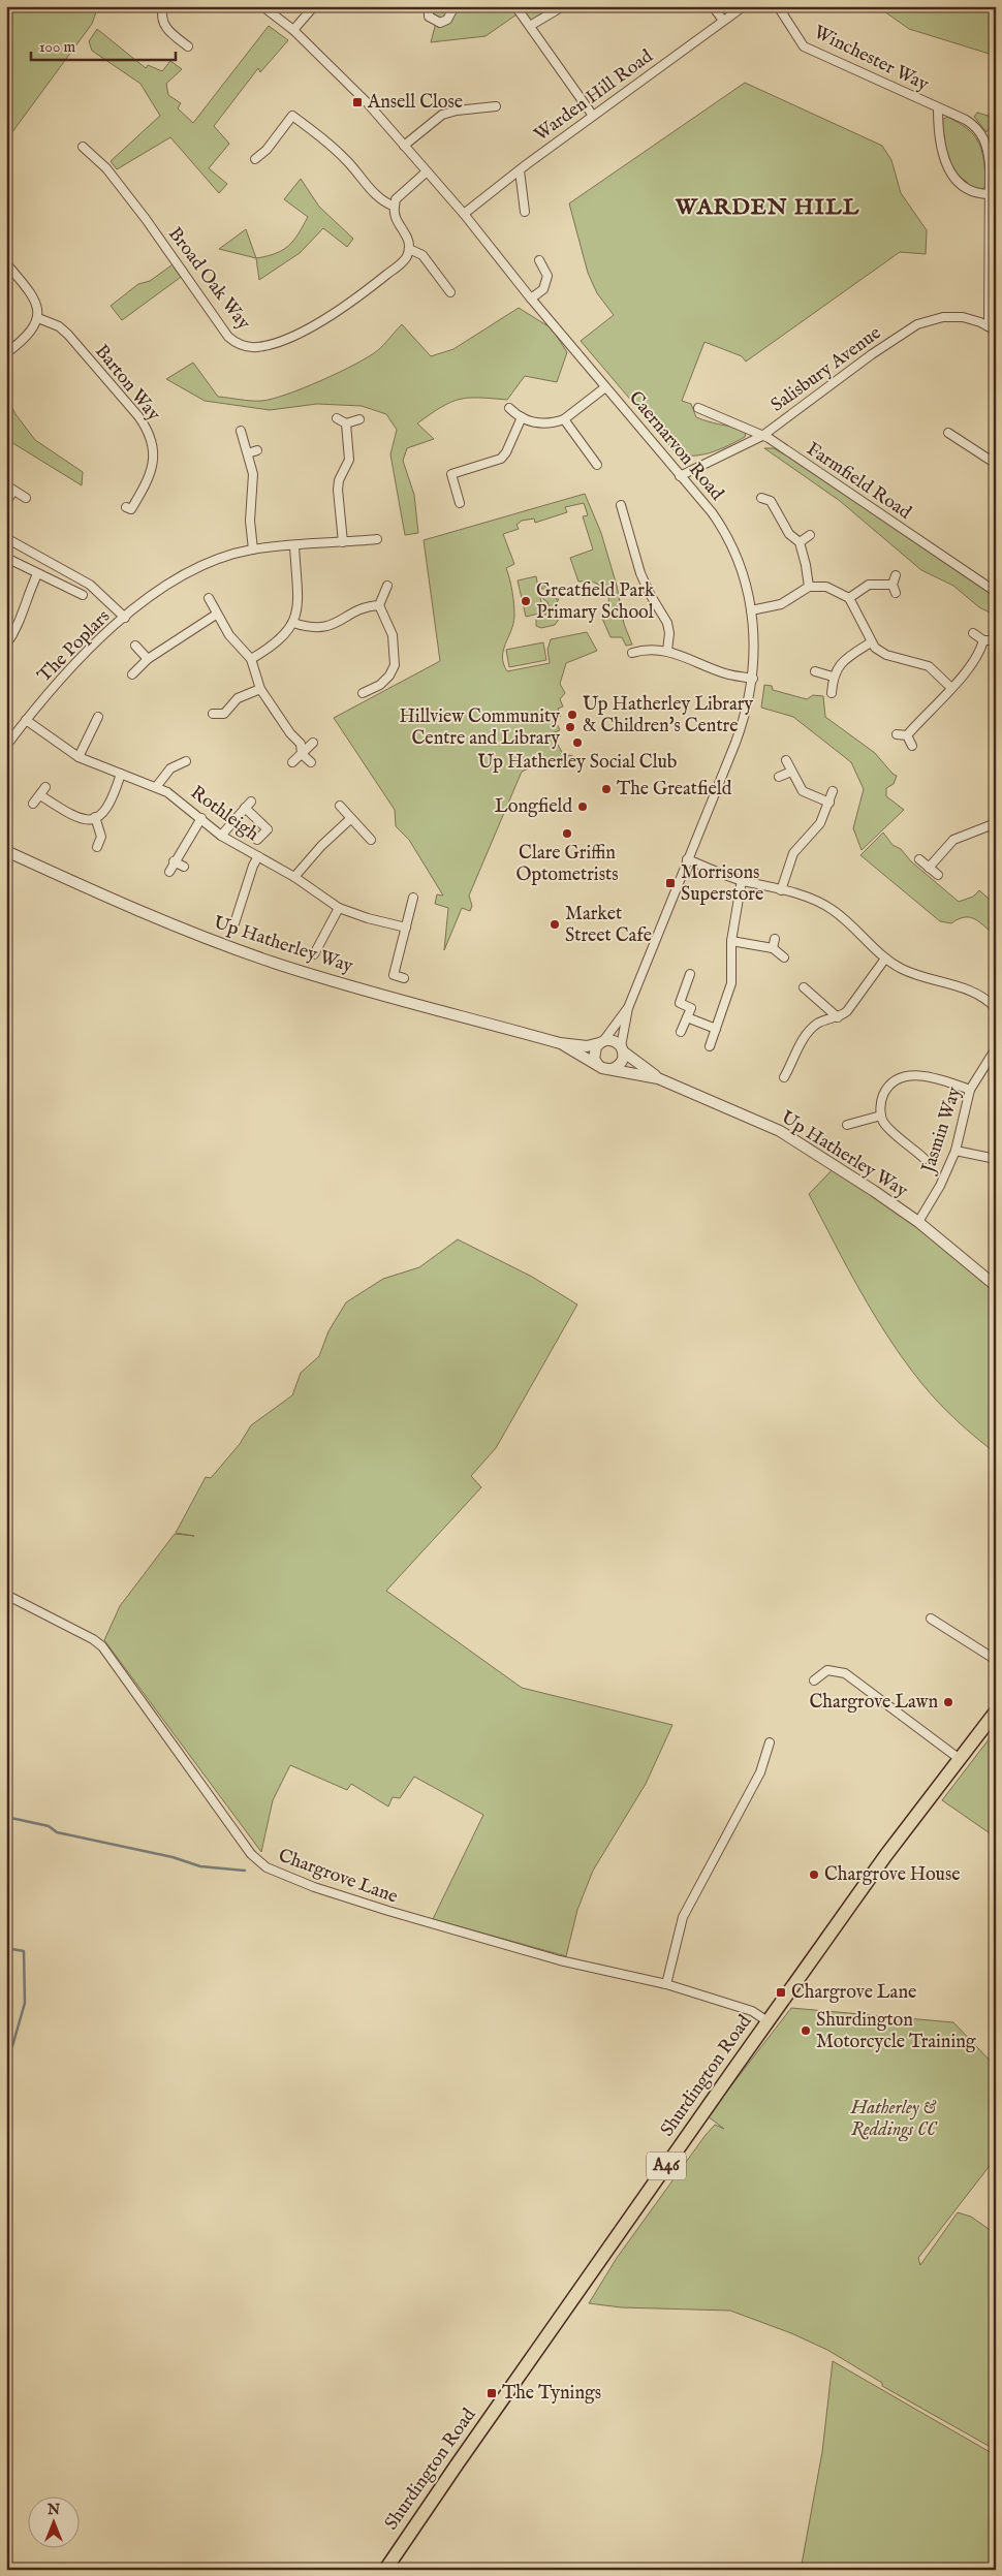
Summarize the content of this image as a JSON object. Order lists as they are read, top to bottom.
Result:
{
  "streets": {
    "main road": ["Shurdington Road", "A46"],
    "street": [
      "Winchester Way",
      "Warden Hill Road",
      "Broad Oak Way",
      "Salisbury Avenue",
      "Barton Way",
      "Caernarvon Road",
      "Farmfield Road",
      "The Poplars",
      "Rothleigh",
      "Up Hatherley Way",
      "Jasmin Way",
      "Chargrove Lane"
    ]
  },
  "crossings": [
    ["Winchester Way", "Salisbury Avenue"],
    ["Warden Hill Road", "Caernarvon Road"],
    ["Salisbury Avenue", "Caernarvon Road"],
    ["Salisbury Avenue", "Farmfield Road"],
    ["Caernarvon Road", "Up Hatherley Way"],
    ["The Poplars", "Rothleigh"],
    ["Up Hatherley Way", "Jasmin Way"],
    ["Chargrove Lane", "Shurdington Road"]
  ],
  "districts": ["WARDEN HILL"],
  "parks": ["Hatherley & Reddings CC"],
  "places": {
    "transit": [
      "Ansell Close",
      "Morrisons Superstore",
      "Chargrove Lane",
      "The Tynings"
    ],
    "other": [
      "Greatfield Park Primary School",
      "Up Hatherley Library & Children's Centre",
      "Hillview Community Centre and Library",
      "Up Hatherley Social Club",
      "The Greatfield",
      "Longfield",
      "Clare Griffin Optometrists",
      "Market Street Cafe",
      "Chargrove Lawn",
      "Chargrove House",
      "Shurdington Motorcycle Training"
    ]
  },
  "scale_bar": "100 m",
  "north": "top"
}
